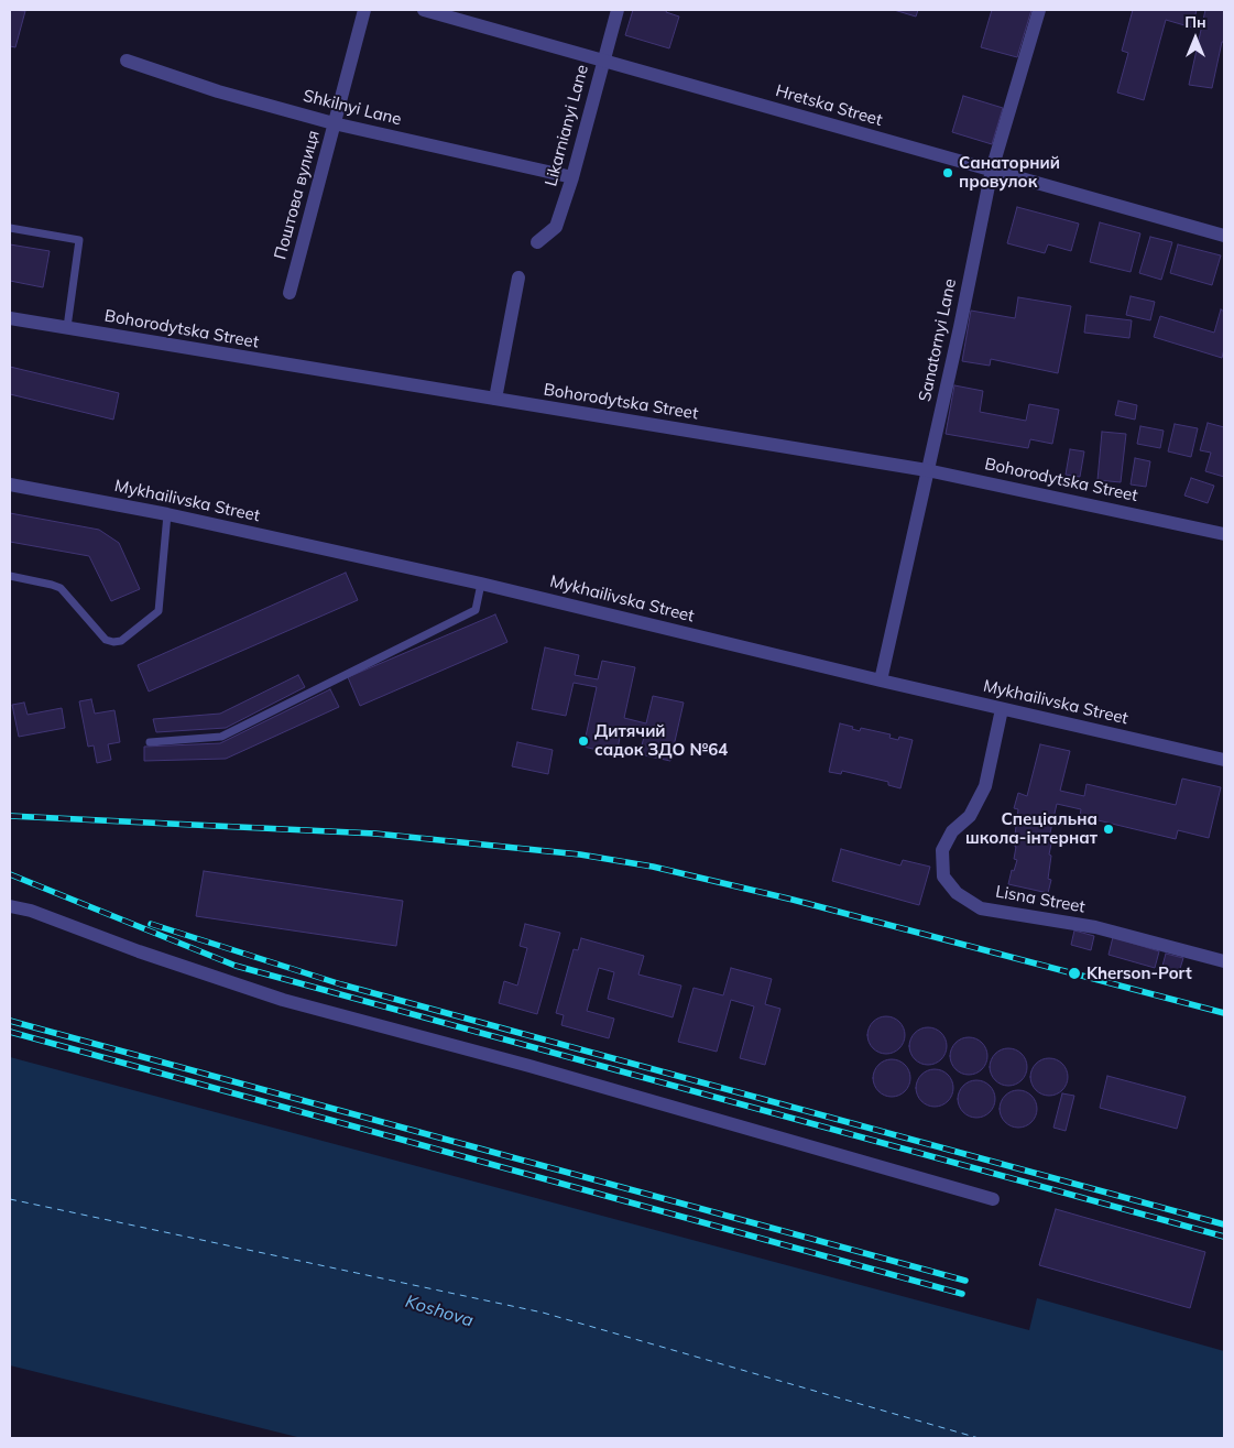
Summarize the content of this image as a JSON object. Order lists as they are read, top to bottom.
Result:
{
  "streets": {
    "street": [
      "Hretska Street",
      "Shkilnyi Lane",
      "Likarnianyi Lane",
      "Поштова вулиця",
      "Bohorodytska Street",
      "Sanatornyi Lane",
      "Mykhailivska Street",
      "Lisna Street"
    ]
  },
  "crossings": [
    ["Hretska Street", "Likarnianyi Lane"],
    ["Hretska Street", "Sanatornyi Lane"],
    ["Shkilnyi Lane", "Likarnianyi Lane"],
    ["Shkilnyi Lane", "Поштова вулиця"],
    ["Bohorodytska Street", "Sanatornyi Lane"],
    ["Sanatornyi Lane", "Mykhailivska Street"],
    ["Mykhailivska Street", "Lisna Street"]
  ],
  "water": ["Koshova"],
  "places": [
    "Санаторний провулок",
    "Дитячий садок ЗДО №64",
    "Спеціальна школа-інтернат",
    "Kherson-Port"
  ],
  "north": "top"
}
